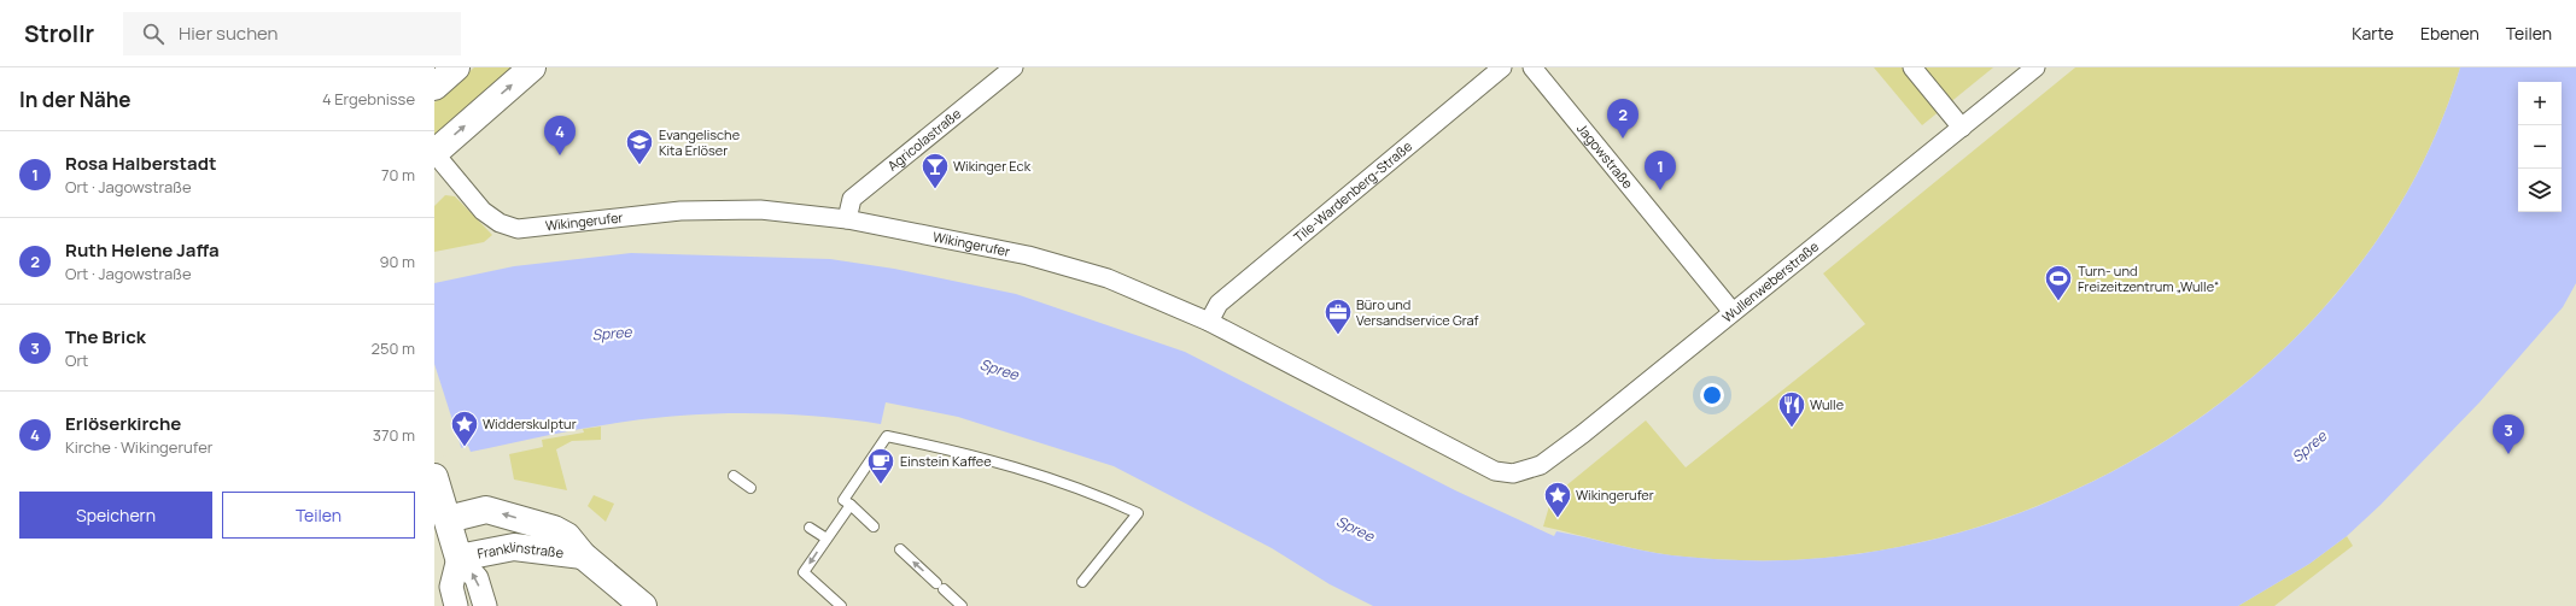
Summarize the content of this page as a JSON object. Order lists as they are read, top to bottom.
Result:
{
  "streets": {
    "main road": ["Franklinstraße"],
    "street": [
      "Agricolastraße",
      "Jagowstraße",
      "Tile-Wardenberg-Straße",
      "Wikingerufer",
      "Wullenweberstraße"
    ]
  },
  "crossings": [
    ["Agricolastraße", "Wikingerufer"],
    ["Jagowstraße", "Wullenweberstraße"],
    ["Tile-Wardenberg-Straße", "Wikingerufer"],
    ["Wikingerufer", "Wullenweberstraße"]
  ],
  "water": ["Spree"],
  "places": {
    "school or university": ["Evangelische Kita Erlöser"],
    "bar": ["Wikinger Eck"],
    "sports": ["Turn- und Freizeitzentrum „Wulle“"],
    "office": ["Büro und Versandservice Graf"],
    "restaurant": ["Wulle"],
    "place": ["Widderskulptur", "Wikingerufer"],
    "cafe": ["Einstein Kaffee"]
  },
  "page": {
    "header": "Strollr",
    "search": "Hier suchen",
    "nav": ["Karte", "Ebenen", "Teilen"],
    "heading": ["In der Nähe", "4 Ergebnisse"],
    "map_buttons": ["+", "−"],
    "pins": [
      "2",
      "4",
      "1",
      "3"
    ],
    "list": [
      {
        "mark": "1",
        "name": "Rosa Halberstadt",
        "note": "Ort · Jagowstraße",
        "value": "70 m"
      },
      {
        "mark": "2",
        "name": "Ruth Helene Jaffa",
        "note": "Ort · Jagowstraße",
        "value": "90 m"
      },
      {
        "mark": "3",
        "name": "The Brick",
        "note": "Ort",
        "value": "250 m"
      },
      {
        "mark": "4",
        "name": "Erlöserkirche",
        "note": "Kirche · Wikingerufer",
        "value": "370 m"
      }
    ],
    "buttons": ["Speichern", "Teilen"]
  }
}
